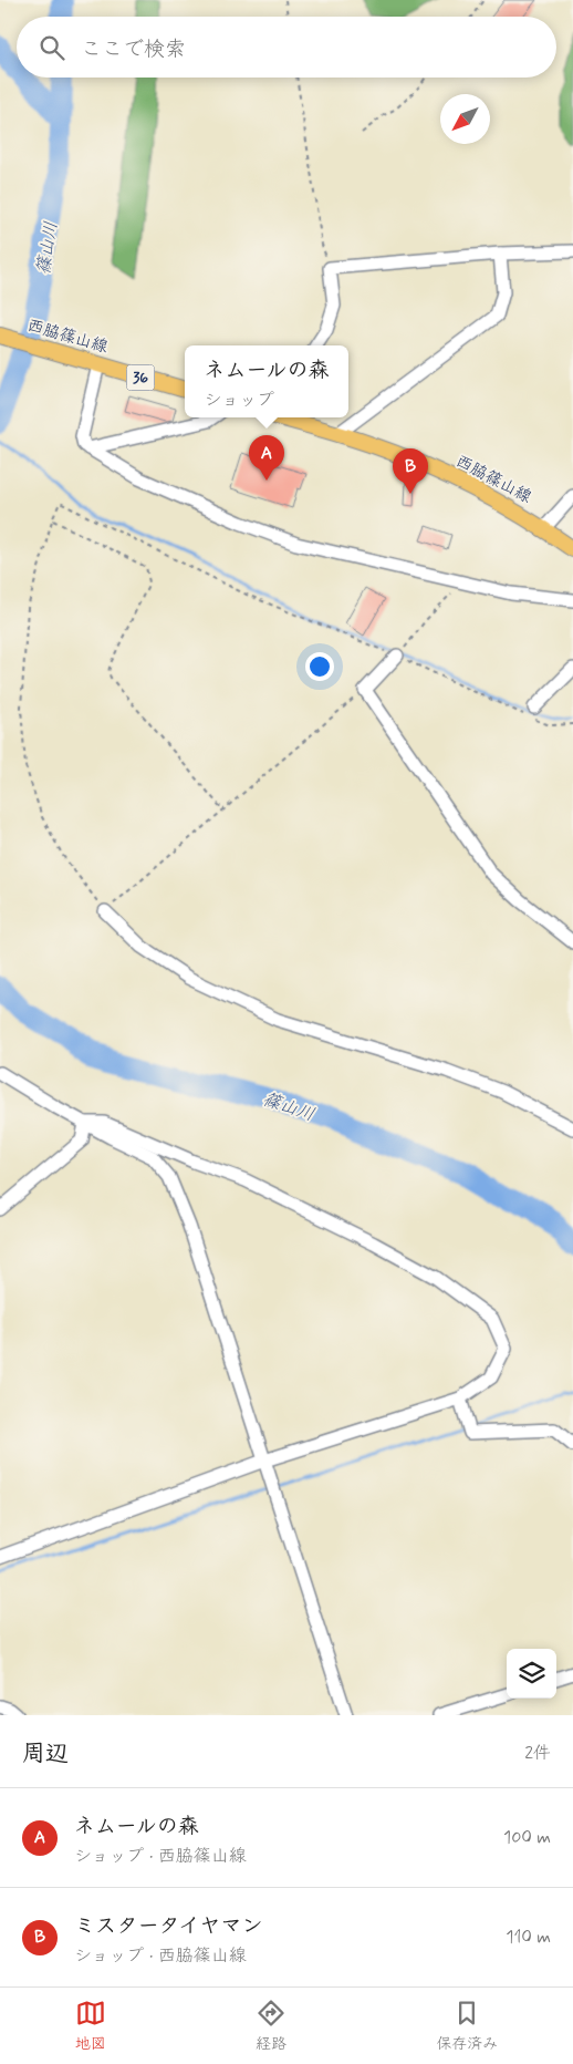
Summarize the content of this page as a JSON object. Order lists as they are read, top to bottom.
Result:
{
  "streets": {
    "main road": ["西脇篠山線", "36"]
  },
  "water": ["篠山川"],
  "north": "bottom left",
  "page": {
    "search": "ここで検索",
    "popup": ["ネムールの森", "ショップ"],
    "pins": ["A", "B"],
    "heading": ["周辺", "2件"],
    "list": [
      {
        "mark": "A",
        "name": "ネムールの森",
        "note": "ショップ · 西脇篠山線",
        "value": "100 m"
      },
      {
        "mark": "B",
        "name": "ミスタータイヤマン",
        "note": "ショップ · 西脇篠山線",
        "value": "110 m"
      }
    ],
    "nav": ["地図", "経路", "保存済み"]
  }
}
